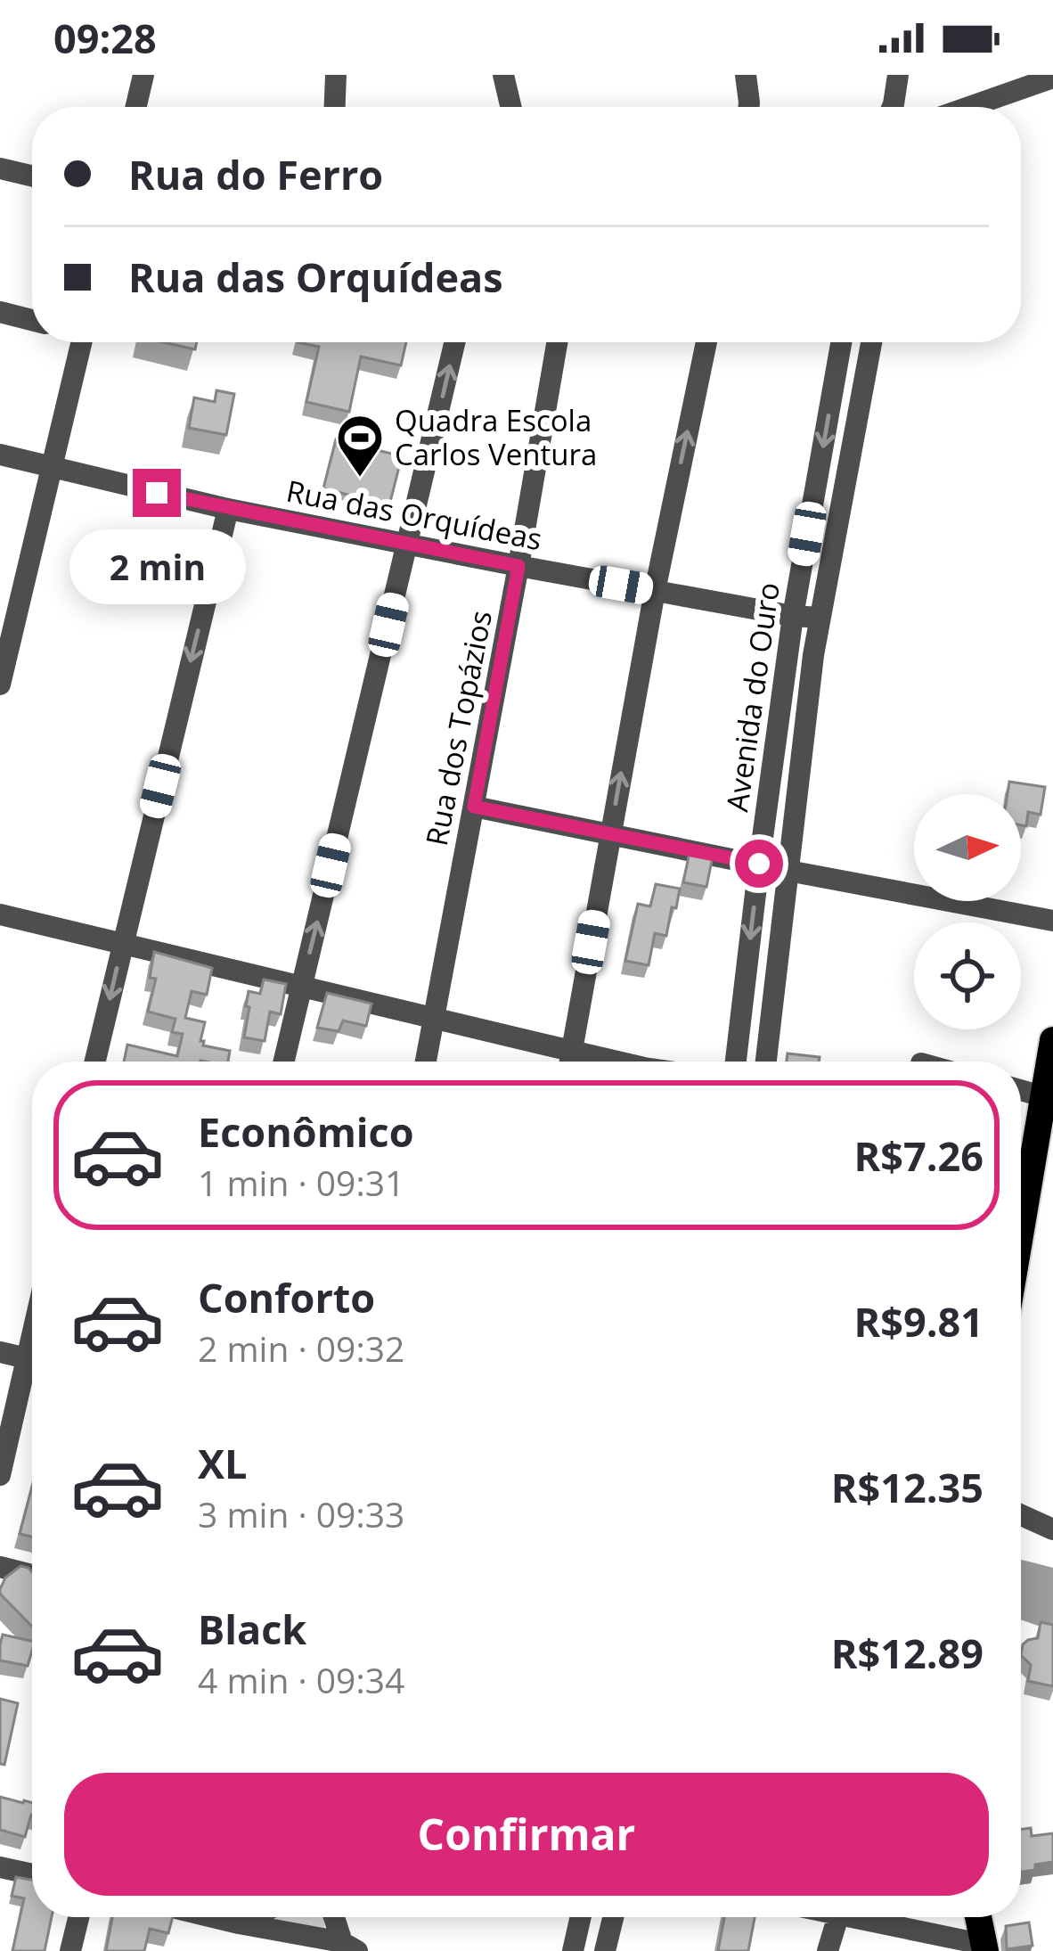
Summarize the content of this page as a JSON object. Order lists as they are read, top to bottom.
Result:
{
  "streets": {
    "street": ["Rua das Orquídeas", "Avenida do Ouro", "Rua dos Topázios"]
  },
  "crossings": [
    ["Rua das Orquídeas", "Avenida do Ouro"],
    ["Rua das Orquídeas", "Rua dos Topázios"]
  ],
  "places": {
    "sports": ["Quadra Escola Carlos Ventura"]
  },
  "north": "right",
  "page": {
    "status": "09:28",
    "banner": ["Rua do Ferro", "Rua das Orquídeas"],
    "bubble": "2 min",
    "list": [
      {
        "name": "Econômico",
        "note": "1 min · 09:31",
        "value": "R$7.26"
      },
      {
        "name": "Conforto",
        "note": "2 min · 09:32",
        "value": "R$9.81"
      },
      {
        "name": "XL",
        "note": "3 min · 09:33",
        "value": "R$12.35"
      },
      {
        "name": "Black",
        "note": "4 min · 09:34",
        "value": "R$12.89"
      }
    ],
    "buttons": "Confirmar"
  }
}
